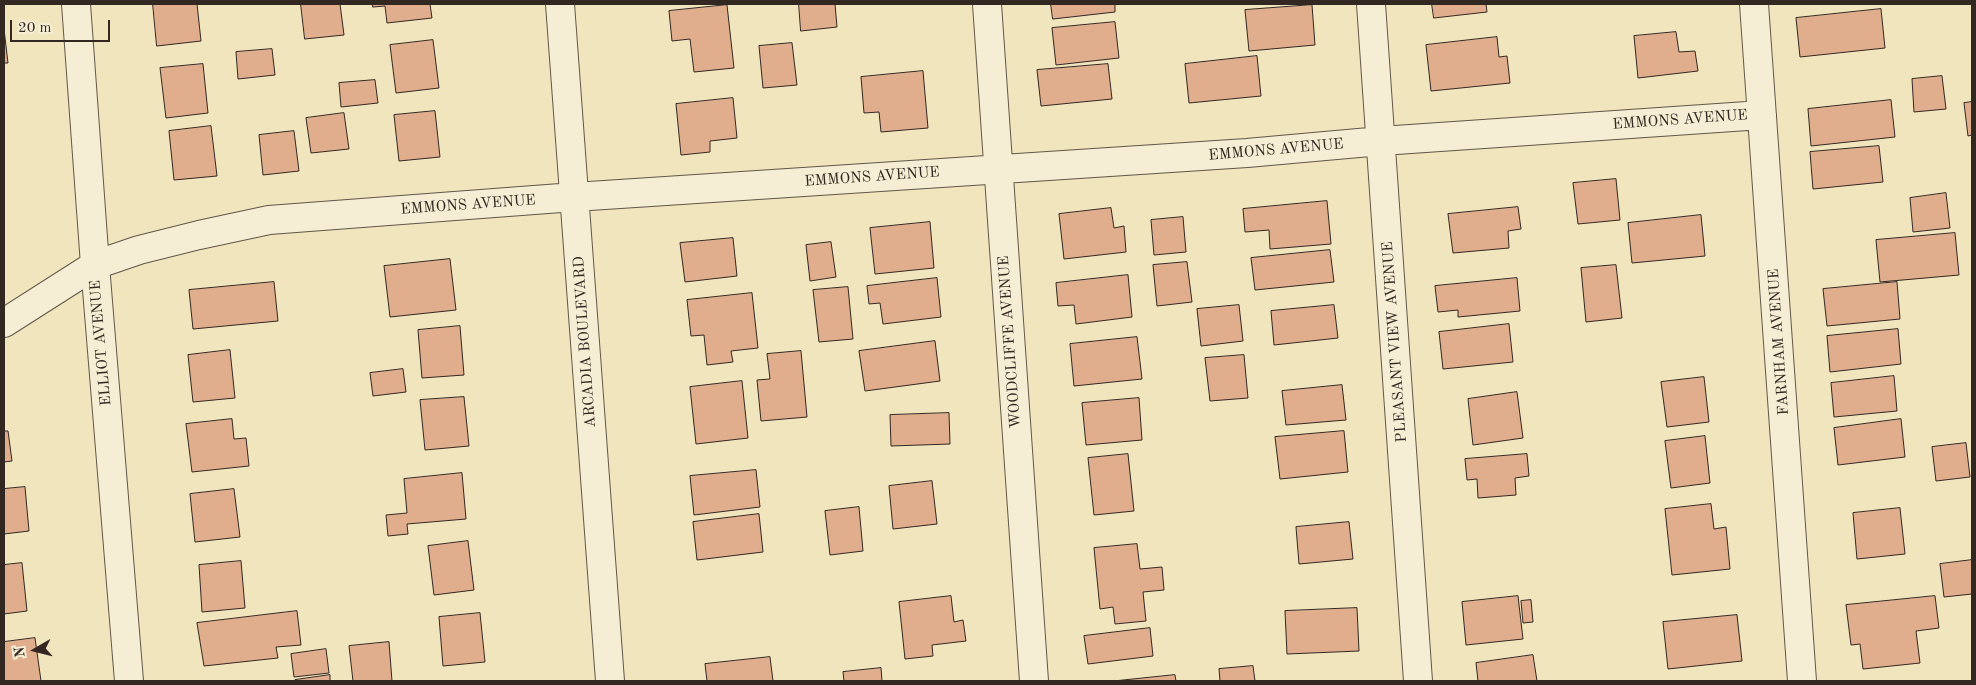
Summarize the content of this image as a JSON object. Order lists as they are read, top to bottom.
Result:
{
  "streets": {
    "street": [
      "EMMONS AVENUE",
      "ARCADIA BOULEVARD",
      "WOODCLIFFE AVENUE",
      "PLEASANT VIEW AVENUE",
      "FARNHAM AVENUE",
      "ELLIOT AVENUE"
    ]
  },
  "crossings": [
    ["EMMONS AVENUE", "ARCADIA BOULEVARD"],
    ["EMMONS AVENUE", "WOODCLIFFE AVENUE"],
    ["EMMONS AVENUE", "PLEASANT VIEW AVENUE"],
    ["EMMONS AVENUE", "FARNHAM AVENUE"],
    ["EMMONS AVENUE", "ELLIOT AVENUE"]
  ],
  "scale_bar": "20 m",
  "north": "left"
}
